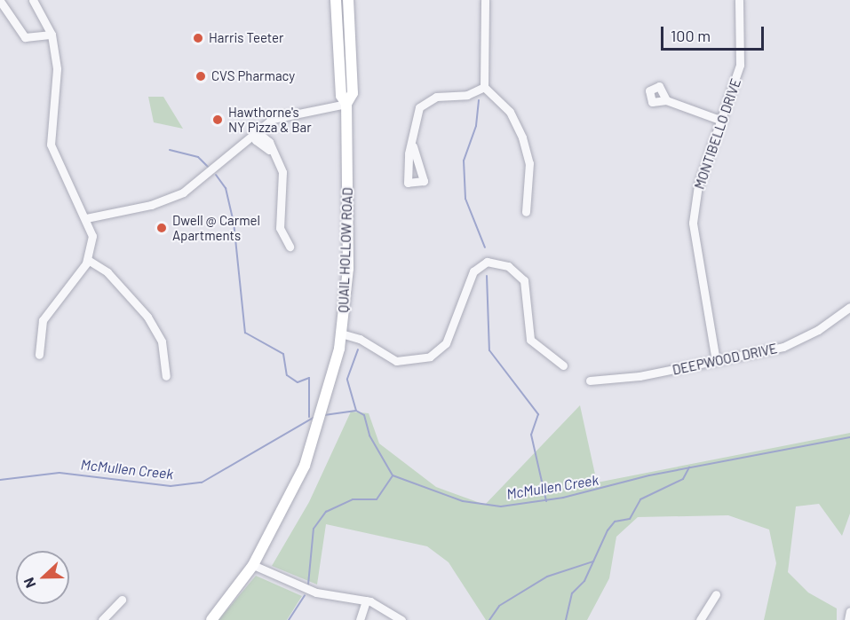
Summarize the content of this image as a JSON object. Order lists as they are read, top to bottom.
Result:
{
  "streets": {
    "main road": ["QUAIL HOLLOW ROAD"],
    "street": ["MONTIBELLO DRIVE", "DEEPWOOD DRIVE"]
  },
  "crossings": [
    ["MONTIBELLO DRIVE", "DEEPWOOD DRIVE"]
  ],
  "water": ["McMullen Creek"],
  "places": [
    "Harris Teeter",
    "CVS Pharmacy",
    "Hawthorne's NY Pizza & Bar",
    "Dwell @ Carmel Apartments"
  ],
  "scale_bar": "100 m",
  "north": "left"
}
